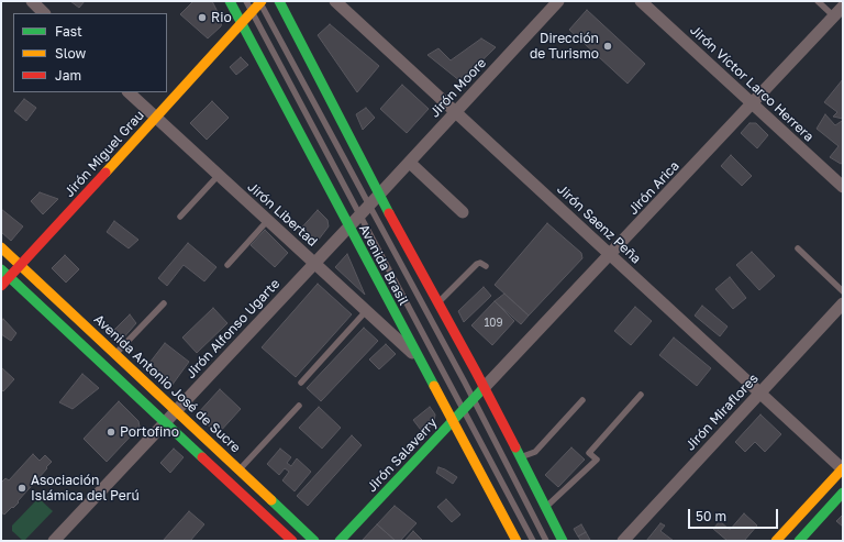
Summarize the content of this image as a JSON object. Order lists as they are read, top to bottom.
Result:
{
  "streets": {
    "main road": [
      "Jirón Miguel Grau",
      "Avenida Brasil",
      "Avenida Antonio José de Sucre",
      "Jirón Salaverry"
    ],
    "street": [
      "Jirón Víctor Larco Herrera",
      "Jirón Moore",
      "Jirón Arica",
      "Jirón Libertad",
      "Jirón Saenz Peña",
      "Jirón Alfonso Ugarte",
      "Jirón Miraflores"
    ]
  },
  "crossings": [
    ["Jirón Víctor Larco Herrera", "Jirón Arica"],
    ["Jirón Moore", "Jirón Saenz Peña"],
    ["Jirón Moore", "Jirón Alfonso Ugarte"],
    ["Jirón Miguel Grau", "Jirón Libertad"],
    ["Jirón Miguel Grau", "Avenida Brasil"],
    ["Jirón Miguel Grau", "Avenida Antonio José de Sucre"],
    ["Jirón Arica", "Jirón Saenz Peña"],
    ["Jirón Arica", "Jirón Salaverry"],
    ["Jirón Libertad", "Avenida Brasil"],
    ["Jirón Libertad", "Jirón Alfonso Ugarte"],
    ["Jirón Saenz Peña", "Jirón Miraflores"],
    ["Avenida Brasil", "Jirón Alfonso Ugarte"],
    ["Avenida Brasil", "Jirón Salaverry"],
    ["Jirón Alfonso Ugarte", "Avenida Antonio José de Sucre"]
  ],
  "places": [
    "Rio",
    "Dirección de Turismo",
    "Portofino",
    "Asociación Islámica del Perú"
  ],
  "house_numbers": ["109"],
  "legend": ["Fast", "Slow", "Jam"],
  "scale_bar": "50 m"
}
